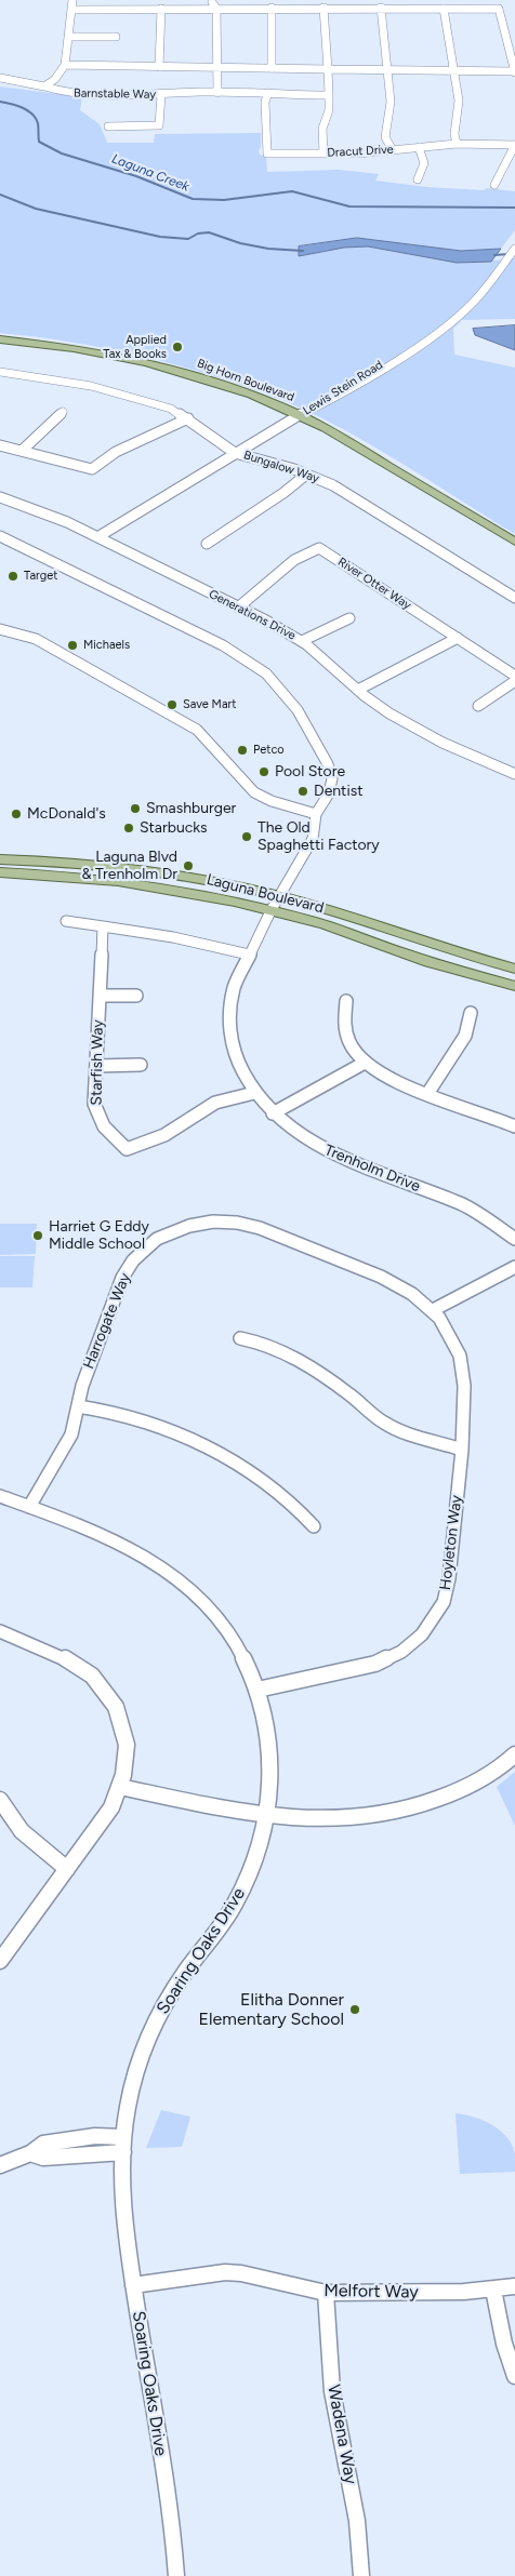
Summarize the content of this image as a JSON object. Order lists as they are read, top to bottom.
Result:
{
  "streets": {
    "main road": ["Big Horn Boulevard", "Laguna Boulevard"],
    "street": [
      "Barnstable Way",
      "Dracut Drive",
      "Lewis Stein Road",
      "Bungalow Way",
      "River Otter Way",
      "Generations Drive",
      "Starfish Way",
      "Trenholm Drive",
      "Harrogate Way",
      "Hoyleton Way",
      "Soaring Oaks Drive",
      "Melfort Way",
      "Wadena Way"
    ]
  },
  "crossings": [
    ["Barnstable Way", "Dracut Drive"],
    ["Big Horn Boulevard", "Lewis Stein Road"],
    ["Lewis Stein Road", "Bungalow Way"],
    ["Lewis Stein Road", "Generations Drive"],
    ["River Otter Way", "Generations Drive"],
    ["Laguna Boulevard", "Trenholm Drive"],
    ["Starfish Way", "Trenholm Drive"],
    ["Harrogate Way", "Hoyleton Way"],
    ["Harrogate Way", "Soaring Oaks Drive"],
    ["Hoyleton Way", "Soaring Oaks Drive"],
    ["Soaring Oaks Drive", "Melfort Way"],
    ["Melfort Way", "Wadena Way"]
  ],
  "water": ["Laguna Creek"],
  "places": [
    "Applied Tax & Books",
    "Target",
    "Michaels",
    "Save Mart",
    "Petco",
    "Pool Store",
    "Dentist",
    "Smashburger",
    "McDonald's",
    "Starbucks",
    "The Old Spaghetti Factory",
    "Laguna Blvd & Trenholm Dr",
    "Harriet G Eddy Middle School",
    "Elitha Donner Elementary School"
  ]
}
